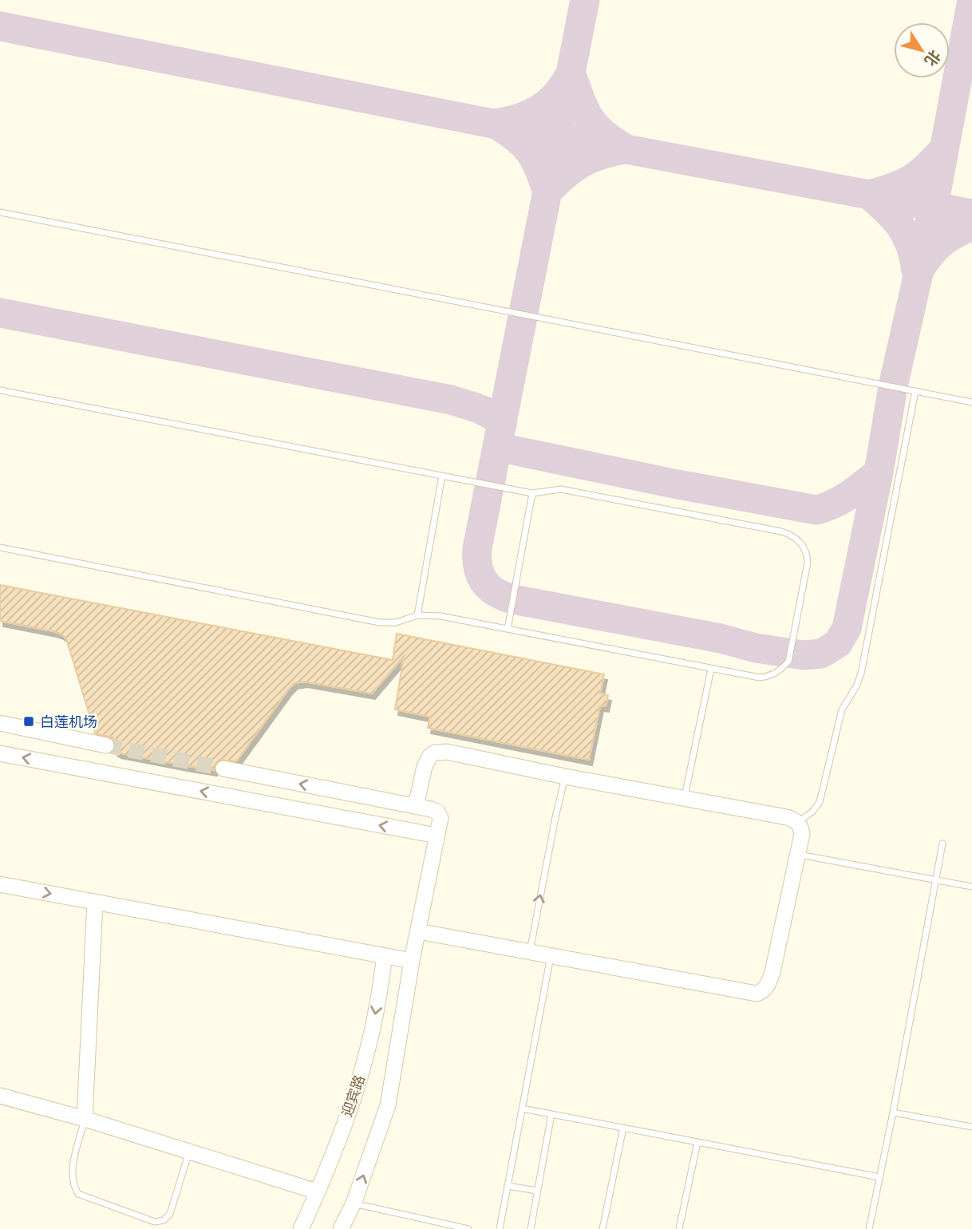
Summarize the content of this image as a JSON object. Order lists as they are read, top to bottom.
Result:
{
  "streets": {
    "street": ["迎宾路"]
  },
  "places": {
    "transit": ["白莲机场"]
  },
  "north": "bottom right"
}
